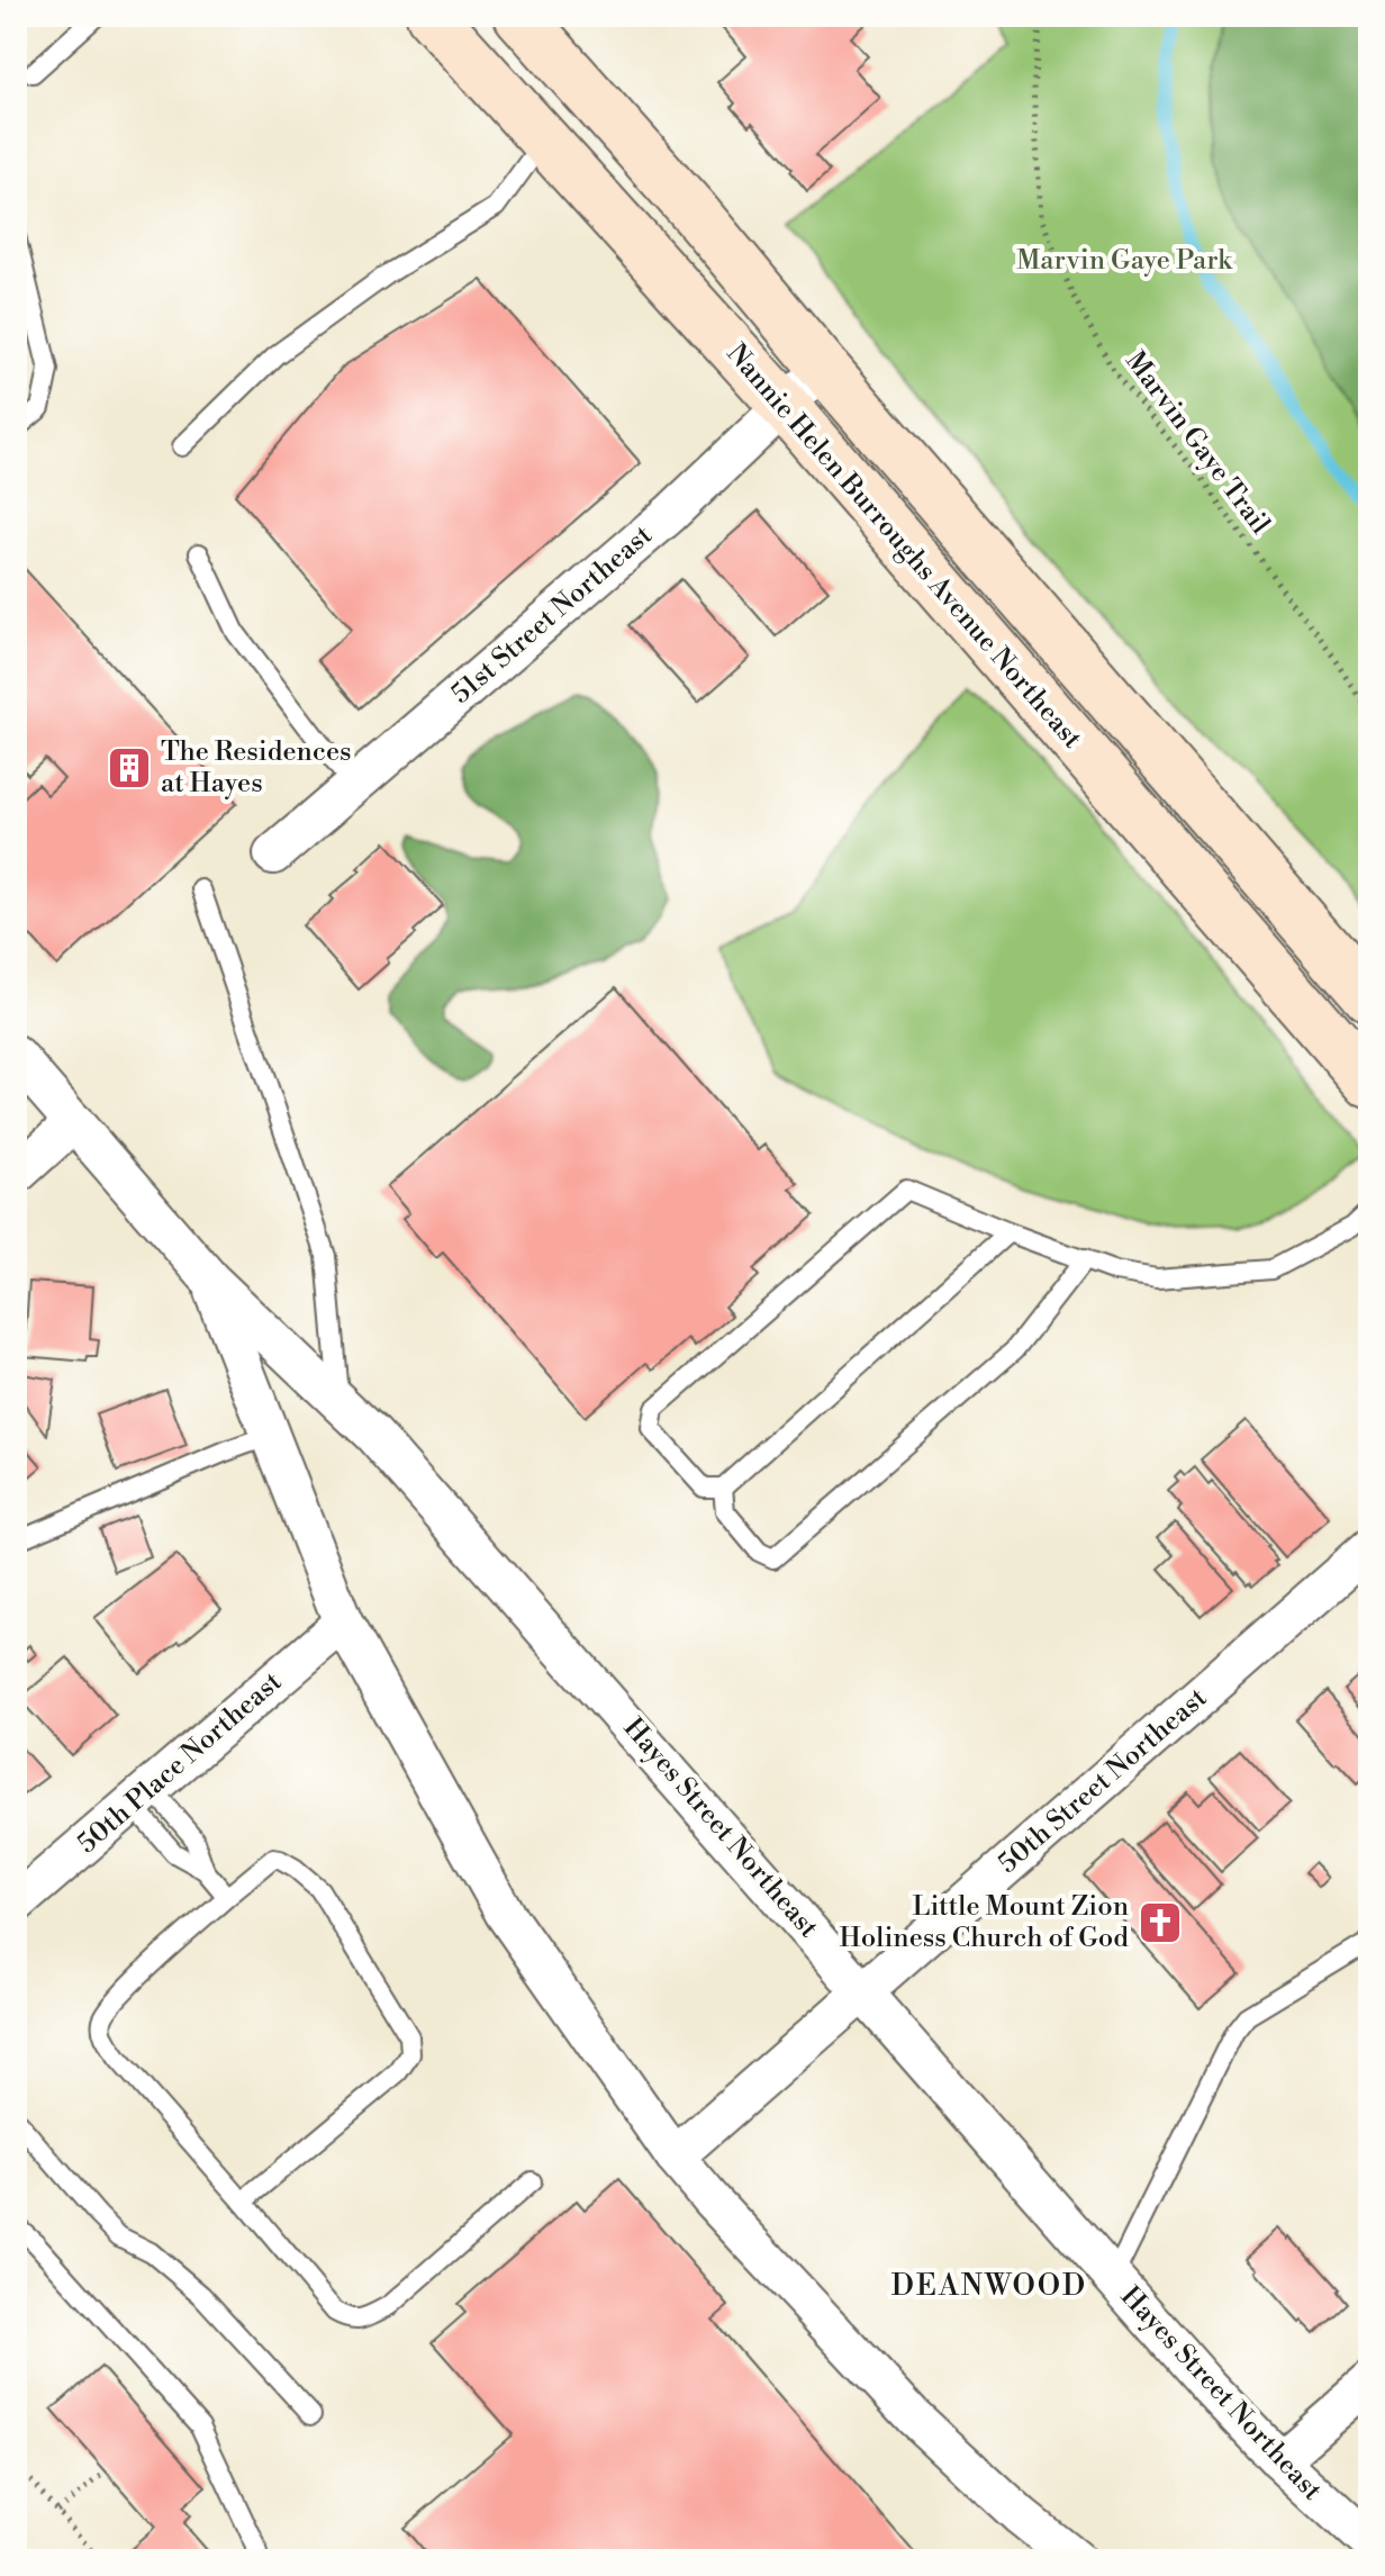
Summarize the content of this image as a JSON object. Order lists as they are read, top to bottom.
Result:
{
  "streets": {
    "main road": ["Nannie Helen Burroughs Avenue Northeast"],
    "street": [
      "51st Street Northeast",
      "50th Place Northeast",
      "50th Street Northeast",
      "Hayes Street Northeast"
    ],
    "path": ["Marvin Gaye Trail"]
  },
  "crossings": [
    ["Nannie Helen Burroughs Avenue Northeast", "51st Street Northeast"],
    ["50th Place Northeast", "Hayes Street Northeast"],
    ["50th Street Northeast", "Hayes Street Northeast"]
  ],
  "districts": ["DEANWOOD"],
  "parks": ["Marvin Gaye Park"],
  "places": {
    "building": ["The Residences at Hayes"],
    "church": ["Little Mount Zion Holiness Church of God"]
  }
}
